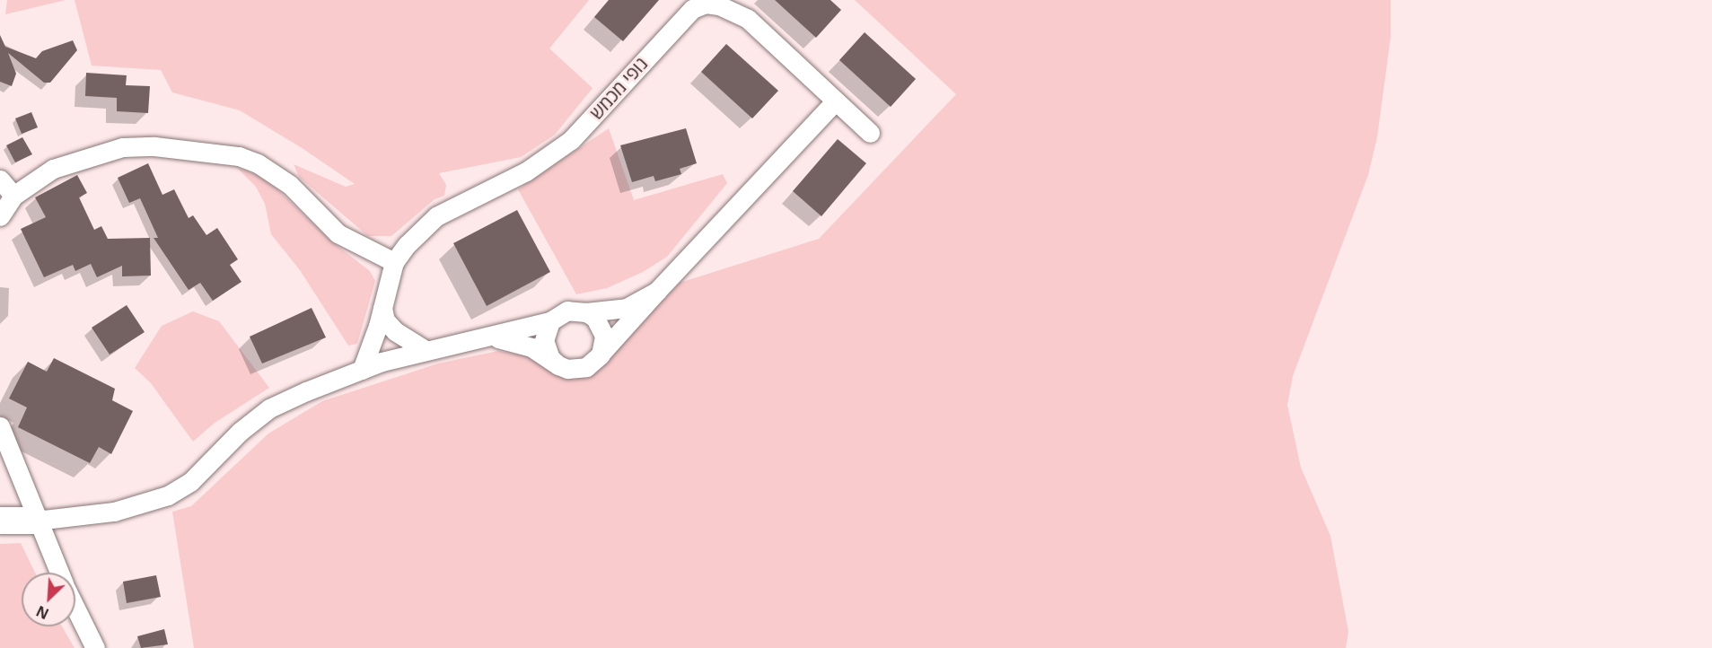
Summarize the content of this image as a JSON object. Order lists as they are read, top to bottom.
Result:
{
  "streets": {
    "street": ["נופי מכמש"]
  },
  "north": "bottom left"
}
